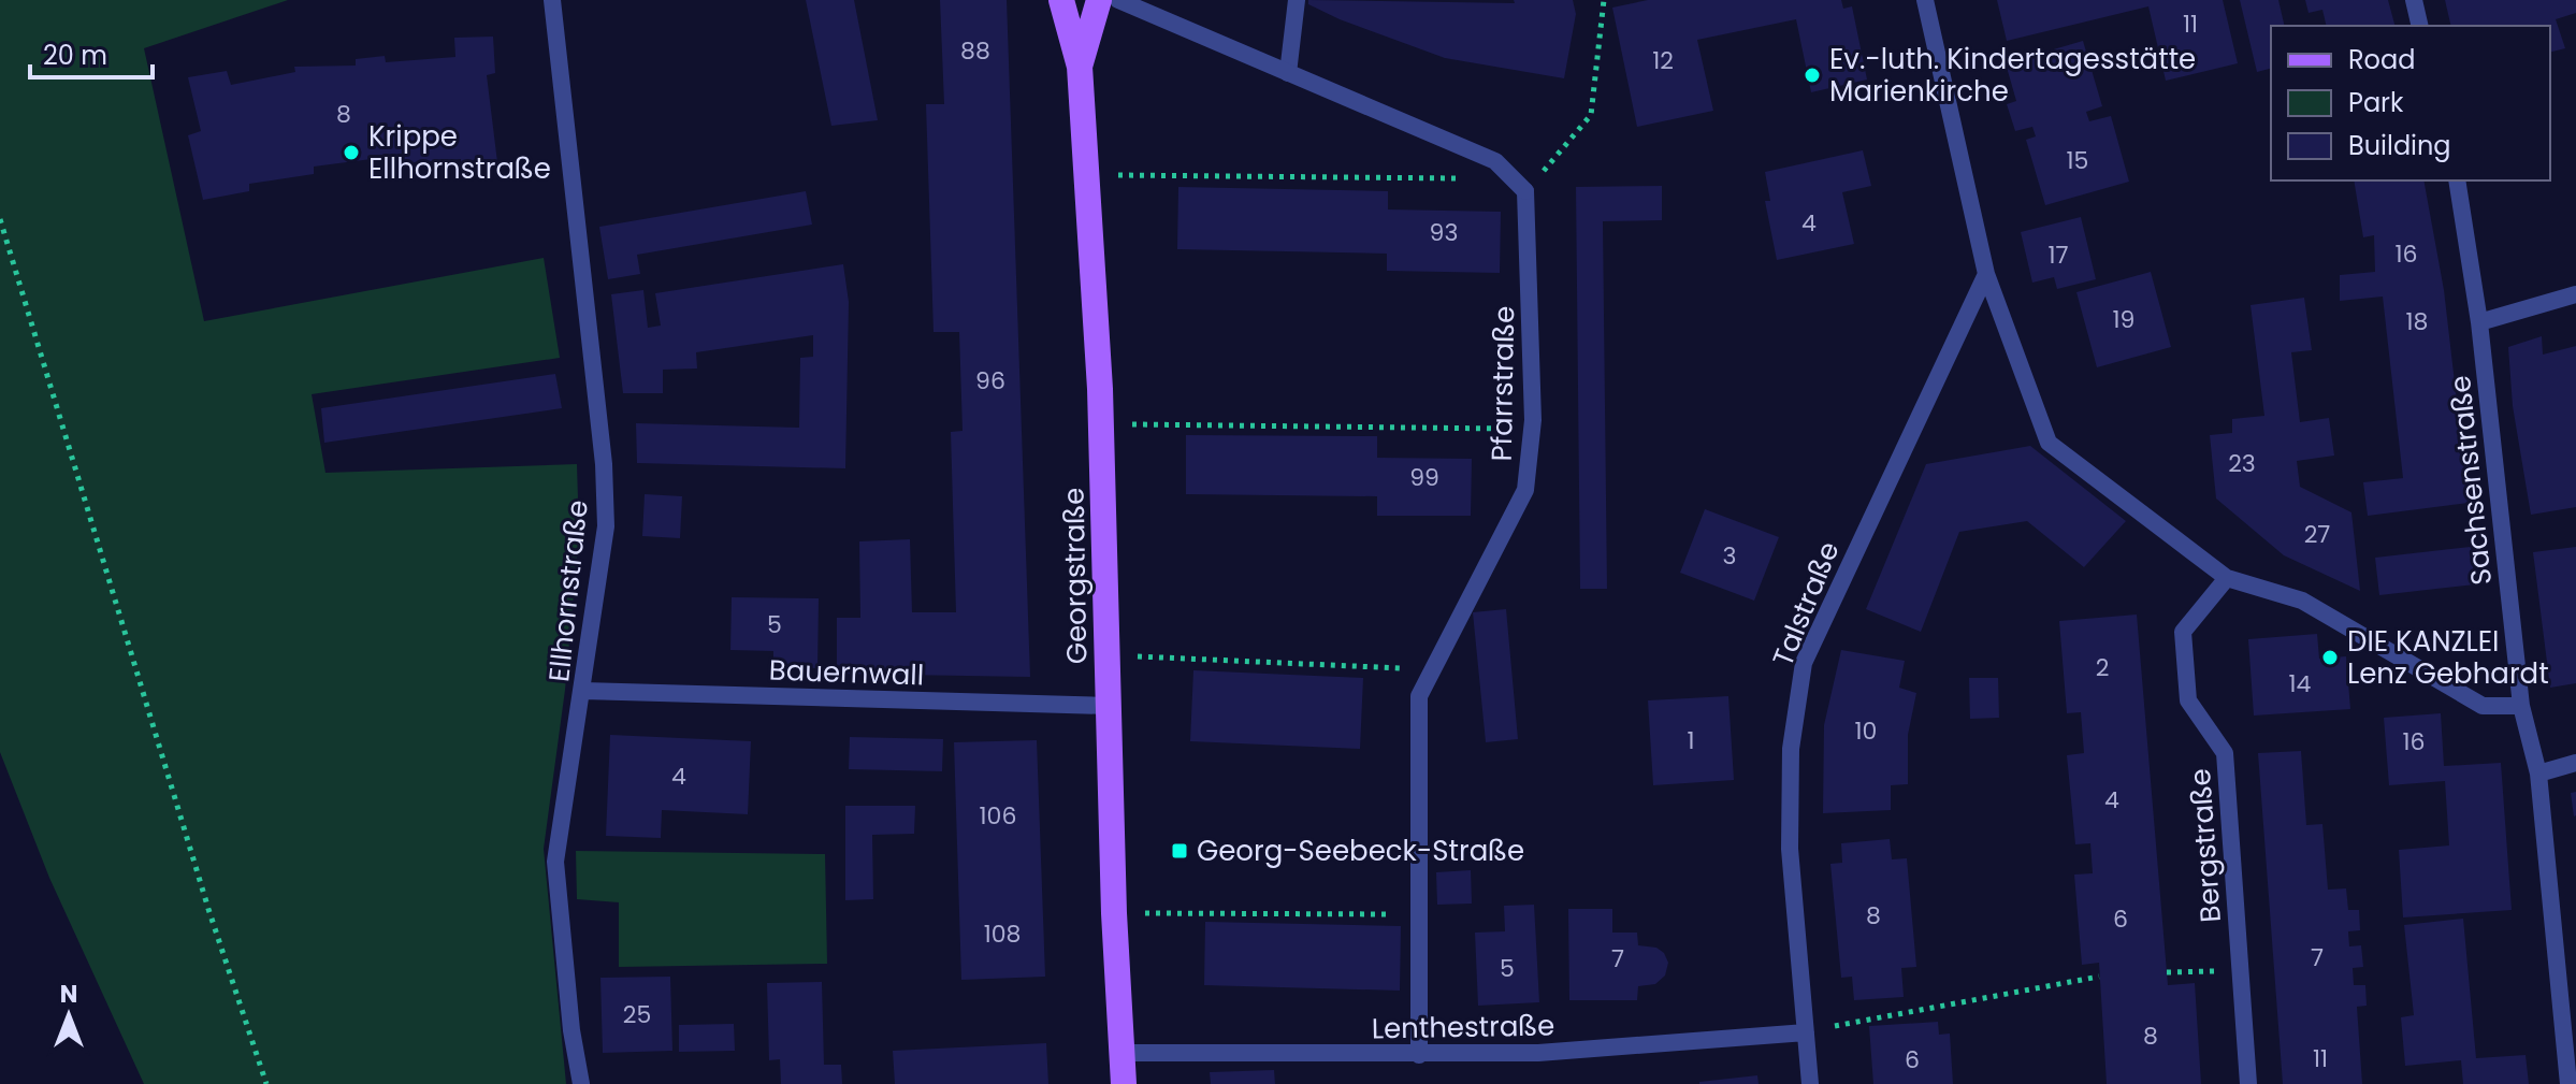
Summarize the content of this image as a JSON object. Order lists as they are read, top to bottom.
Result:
{
  "streets": {
    "main road": ["Georgstraße"],
    "street": [
      "Pfarrstraße",
      "Sachsenstraße",
      "Ellhornstraße",
      "Talstraße",
      "Bauernwall",
      "Bergstraße",
      "Lenthestraße"
    ]
  },
  "crossings": [
    ["Pfarrstraße", "Lenthestraße"],
    ["Georgstraße", "Bauernwall"],
    ["Georgstraße", "Lenthestraße"],
    ["Ellhornstraße", "Bauernwall"],
    ["Talstraße", "Lenthestraße"]
  ],
  "places": {
    "other": ["Ev.-luth. Kindertagesstätte Marienkirche", "Krippe Ellhornstraße", "DIE KANZLEI Lenz Gebhardt"],
    "transit": ["Georg-Seebeck-Straße"]
  },
  "house_numbers": [
    "11",
    "88",
    "12",
    "8",
    "15",
    "4",
    "93",
    "16",
    "17",
    "19",
    "18",
    "96",
    "23",
    "99",
    "27",
    "3",
    "5",
    "2",
    "14",
    "10",
    "1",
    "16",
    "4",
    "4",
    "106",
    "8",
    "6",
    "108",
    "7",
    "7",
    "5",
    "25",
    "8",
    "11",
    "6"
  ],
  "legend": ["Road", "Park", "Building"],
  "scale_bar": "20 m",
  "north": "top"
}
